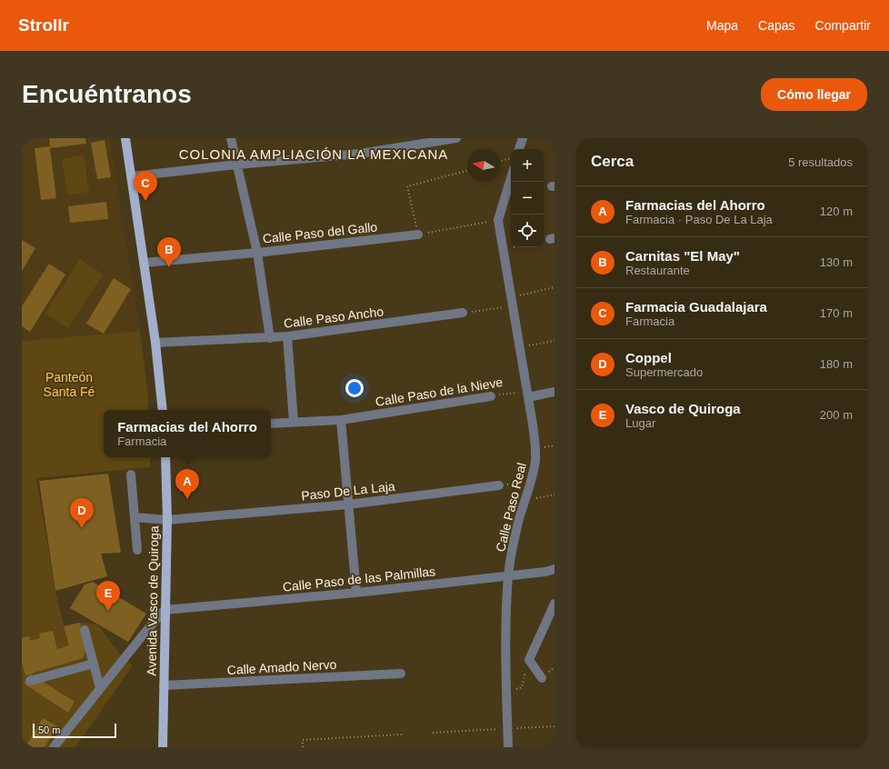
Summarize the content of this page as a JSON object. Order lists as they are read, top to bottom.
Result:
{
  "streets": {
    "main road": ["Avenida Vasco de Quiroga"],
    "street": [
      "Calle Paso del Gallo",
      "Calle Paso Ancho",
      "Calle Paso de la Nieve",
      "Paso De La Laja",
      "Calle Paso Real",
      "Calle Paso de las Palmillas",
      "Calle Amado Nervo"
    ]
  },
  "crossings": [
    ["Calle Paso de la Nieve", "Calle Paso Real"],
    ["Paso De La Laja", "Avenida Vasco de Quiroga"],
    ["Calle Paso Real", "Calle Paso de las Palmillas"],
    ["Calle Paso de las Palmillas", "Avenida Vasco de Quiroga"],
    ["Avenida Vasco de Quiroga", "Calle Amado Nervo"]
  ],
  "districts": ["COLONIA AMPLIACIÓN LA MEXICANA"],
  "parks": ["Panteón Santa Fé"],
  "scale_bar": "50 m",
  "north": "left",
  "page": {
    "header": "Strollr",
    "nav": ["Mapa", "Capas", "Compartir"],
    "buttons": "Cómo llegar",
    "title": "Encuéntranos",
    "heading": ["Cerca", "5 resultados"],
    "map_buttons": ["+", "−"],
    "pins": [
      "C",
      "B",
      "A",
      "D",
      "E"
    ],
    "list": [
      {
        "mark": "A",
        "name": "Farmacias del Ahorro",
        "note": "Farmacia · Paso De La Laja",
        "value": "120 m"
      },
      {
        "mark": "B",
        "name": "Carnitas \"El May\"",
        "note": "Restaurante",
        "value": "130 m"
      },
      {
        "mark": "C",
        "name": "Farmacia Guadalajara",
        "note": "Farmacia",
        "value": "170 m"
      },
      {
        "mark": "D",
        "name": "Coppel",
        "note": "Supermercado",
        "value": "180 m"
      },
      {
        "mark": "E",
        "name": "Vasco de Quiroga",
        "note": "Lugar",
        "value": "200 m"
      }
    ],
    "popup": ["Farmacias del Ahorro", "Farmacia"],
    "scale": "50 m"
  }
}
